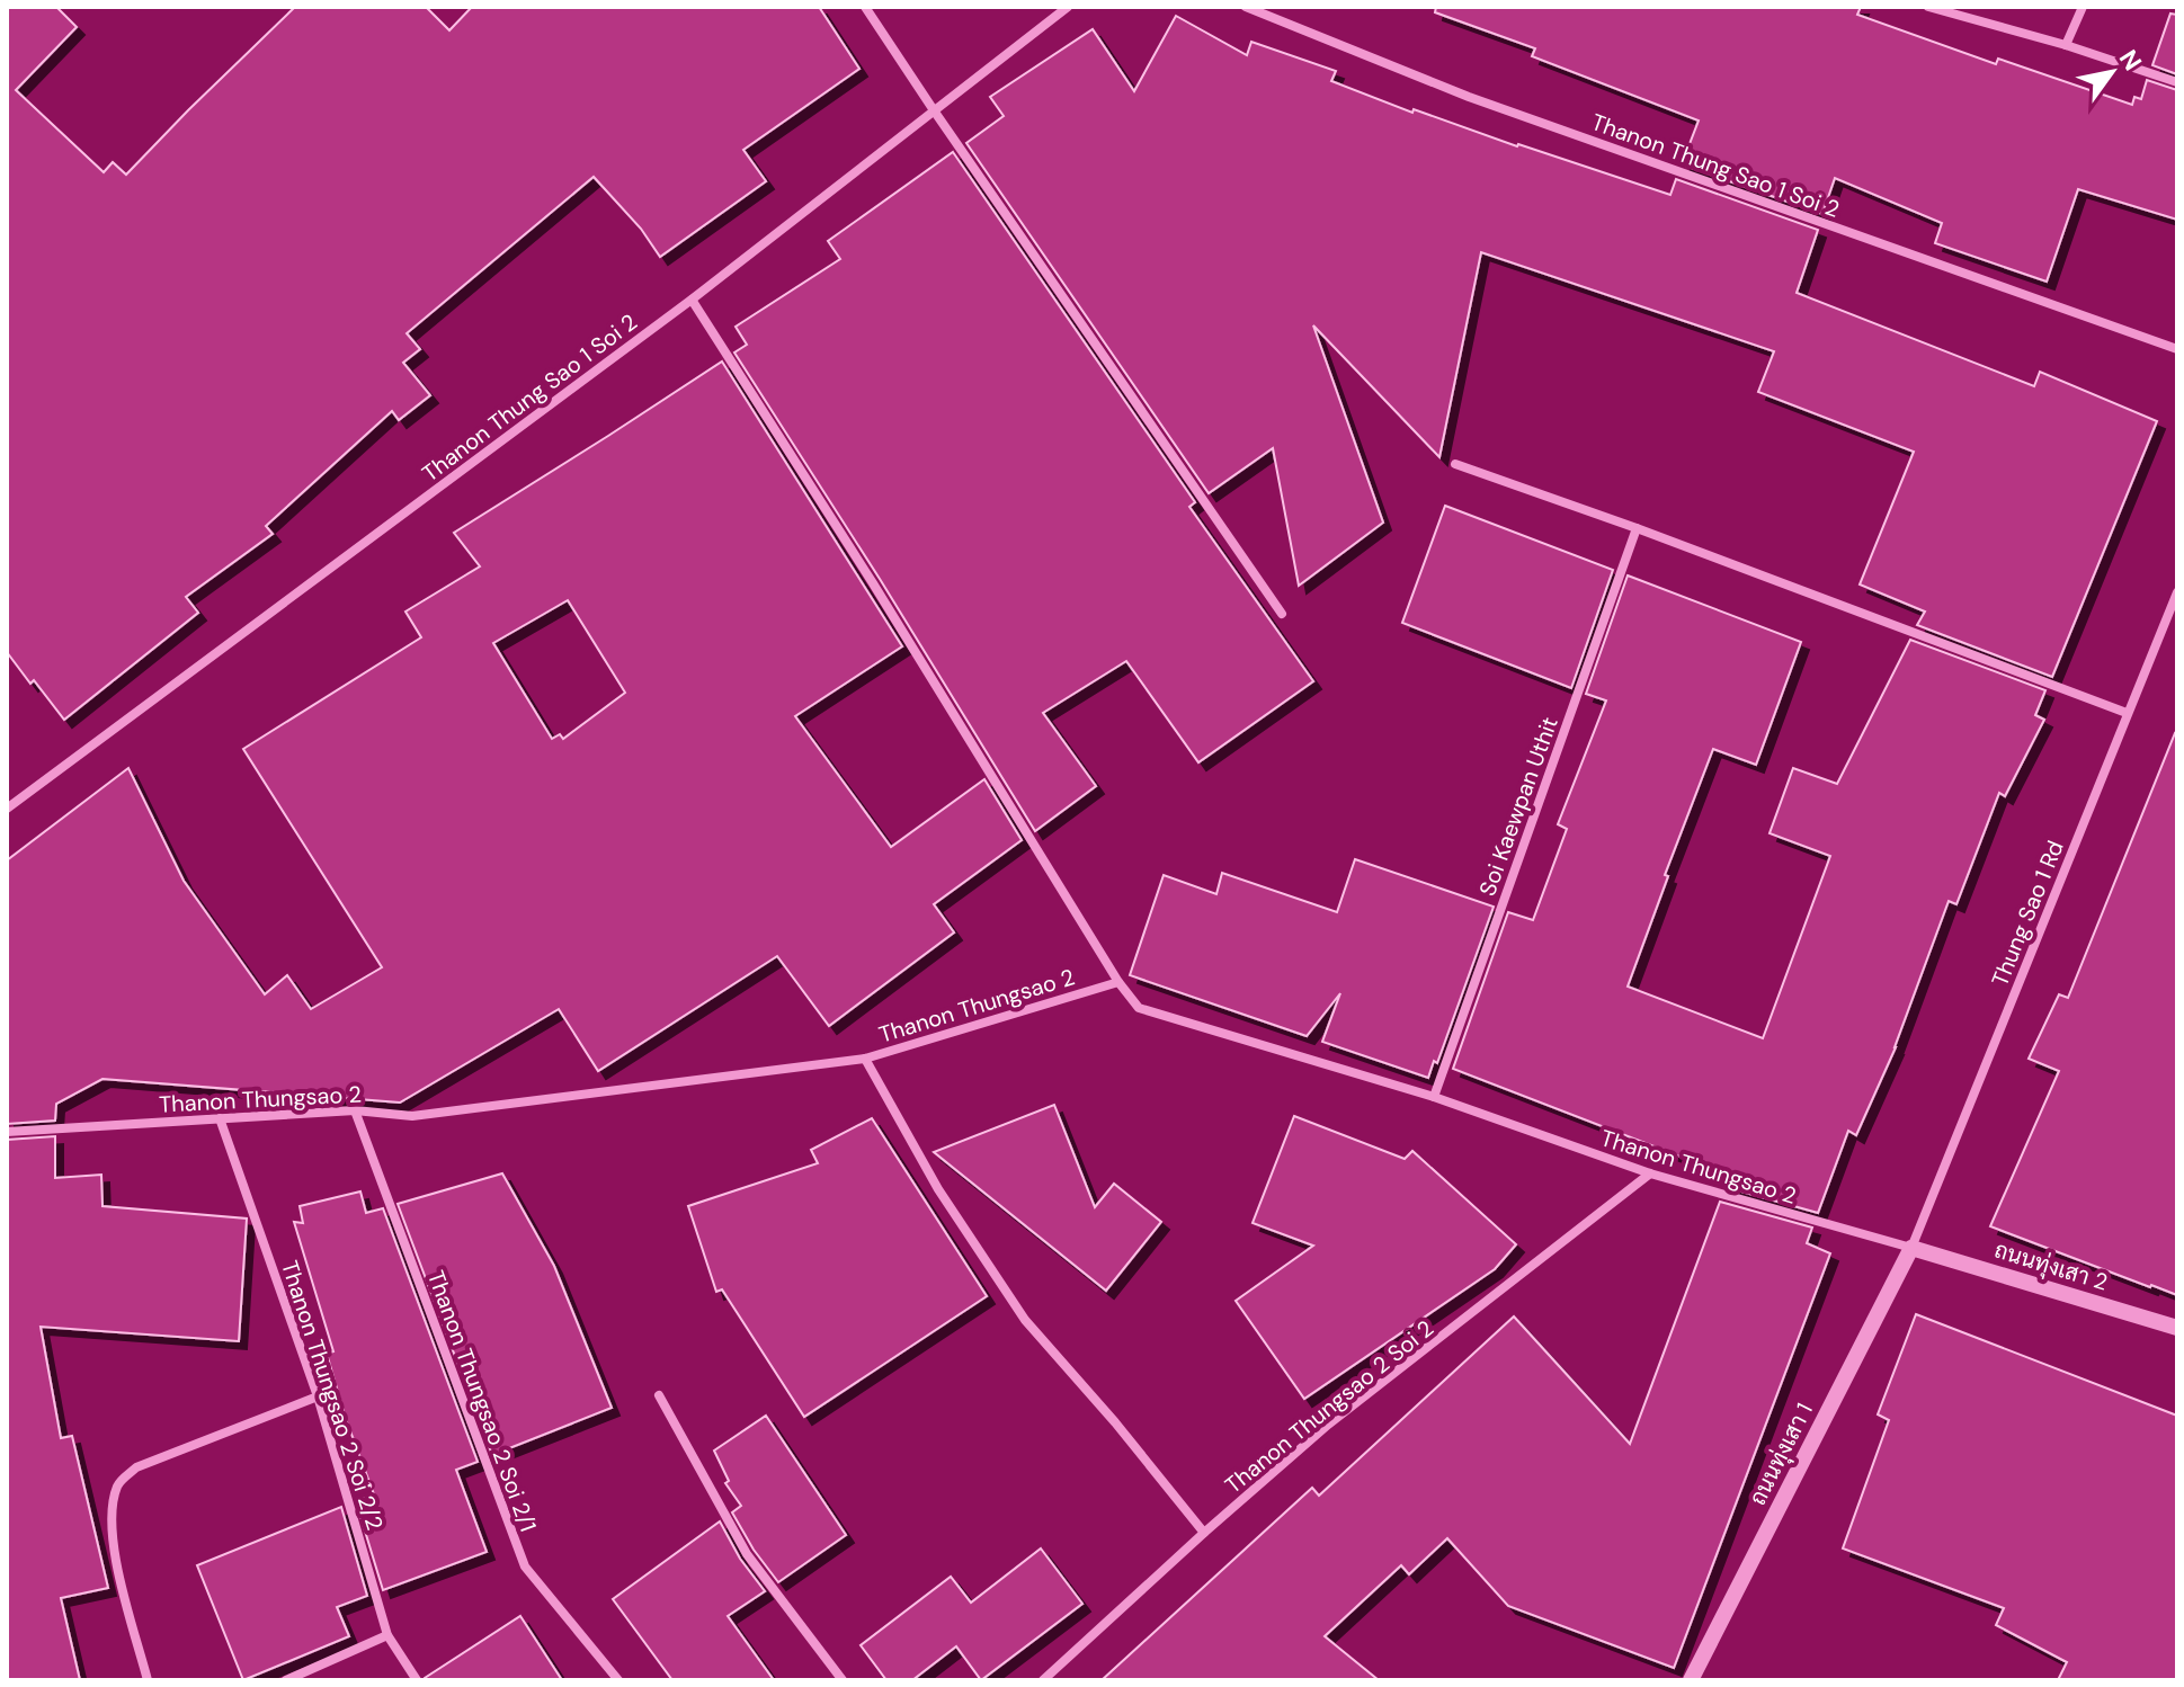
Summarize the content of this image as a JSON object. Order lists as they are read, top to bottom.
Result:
{
  "streets": {
    "street": [
      "Thanon Thung Sao 1 Soi 2",
      "Soi Kaewpan Uthit",
      "Thung Sao 1 Rd",
      "Thanon Thungsao 2",
      "ถนนทุ่งเสา 2",
      "Thanon Thungsao 2 Soi 2/2",
      "Thanon Thungsao 2 Soi 2/1",
      "Thanon Thungsao 2 Soi 2",
      "ถนนทุ่งเสา 1"
    ]
  },
  "crossings": [
    ["Soi Kaewpan Uthit", "Thanon Thungsao 2"],
    ["Thung Sao 1 Rd", "Thanon Thungsao 2"],
    ["Thung Sao 1 Rd", "ถนนทุ่งเสา 2"],
    ["Thung Sao 1 Rd", "ถนนทุ่งเสา 1"],
    ["Thanon Thungsao 2", "ถนนทุ่งเสา 2"],
    ["Thanon Thungsao 2", "Thanon Thungsao 2 Soi 2/2"],
    ["Thanon Thungsao 2", "Thanon Thungsao 2 Soi 2/1"],
    ["Thanon Thungsao 2", "Thanon Thungsao 2 Soi 2"],
    ["Thanon Thungsao 2", "ถนนทุ่งเสา 1"],
    ["ถนนทุ่งเสา 2", "ถนนทุ่งเสา 1"]
  ],
  "north": "top right"
}
